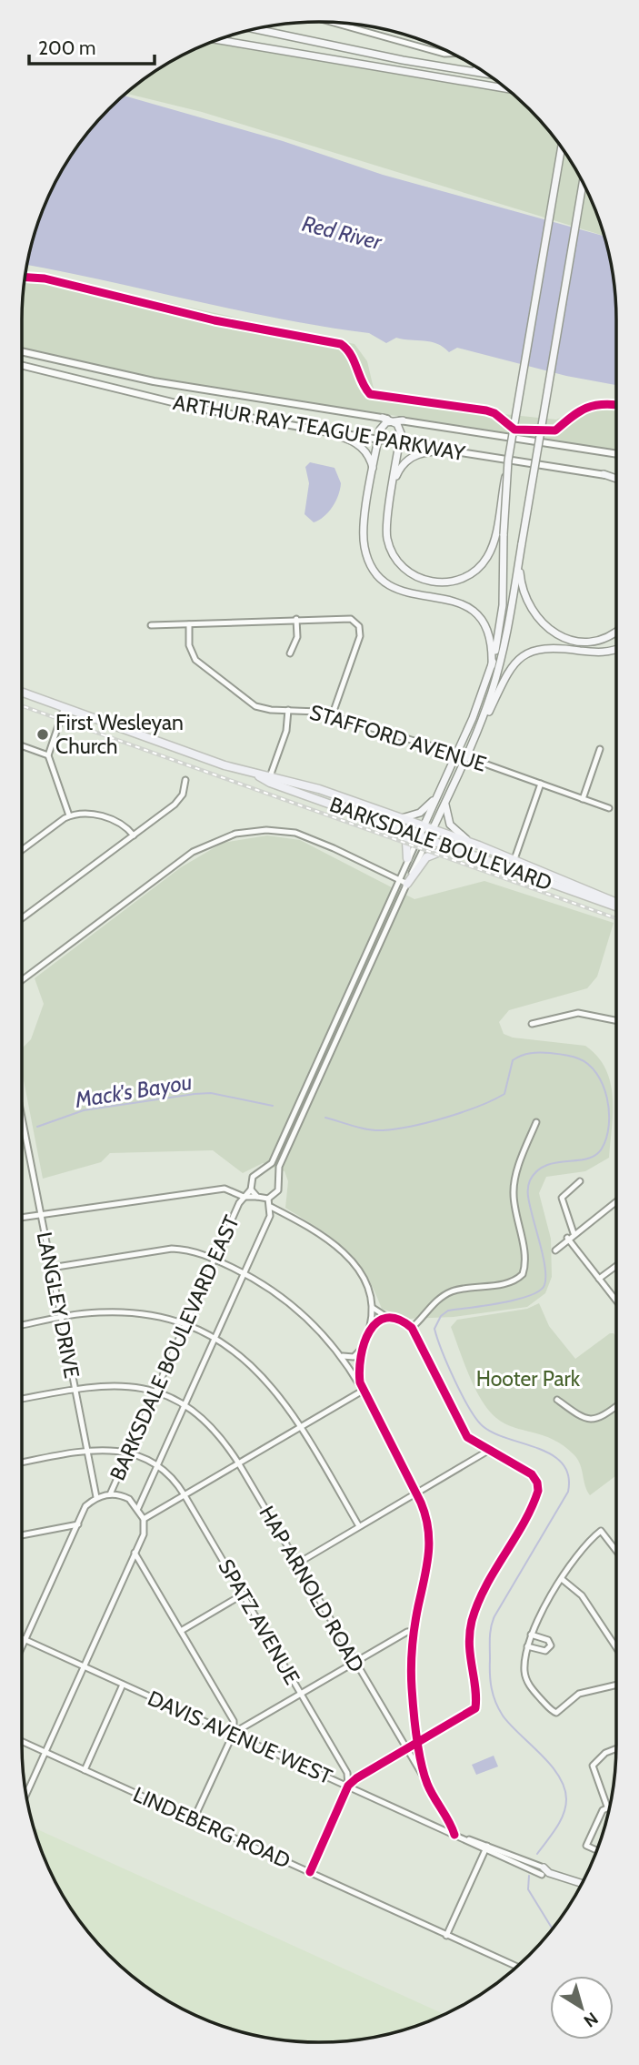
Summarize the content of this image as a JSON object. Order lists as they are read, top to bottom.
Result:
{
  "streets": {
    "main road": ["BARKSDALE BOULEVARD"],
    "street": [
      "ARTHUR RAY TEAGUE PARKWAY",
      "STAFFORD AVENUE",
      "LANGLEY DRIVE",
      "BARKSDALE BOULEVARD EAST",
      "HAP ARNOLD ROAD",
      "SPATZ AVENUE",
      "DAVIS AVENUE WEST",
      "LINDEBERG ROAD"
    ]
  },
  "crossings": [
    ["LANGLEY DRIVE", "BARKSDALE BOULEVARD EAST"],
    ["LANGLEY DRIVE", "HAP ARNOLD ROAD"],
    ["BARKSDALE BOULEVARD EAST", "HAP ARNOLD ROAD"],
    ["BARKSDALE BOULEVARD EAST", "DAVIS AVENUE WEST"],
    ["SPATZ AVENUE", "DAVIS AVENUE WEST"]
  ],
  "water": ["Red River", "Mack's Bayou"],
  "parks": ["Hooter Park"],
  "places": ["First Wesleyan Church"],
  "scale_bar": "200 m",
  "north": "bottom right"
}
